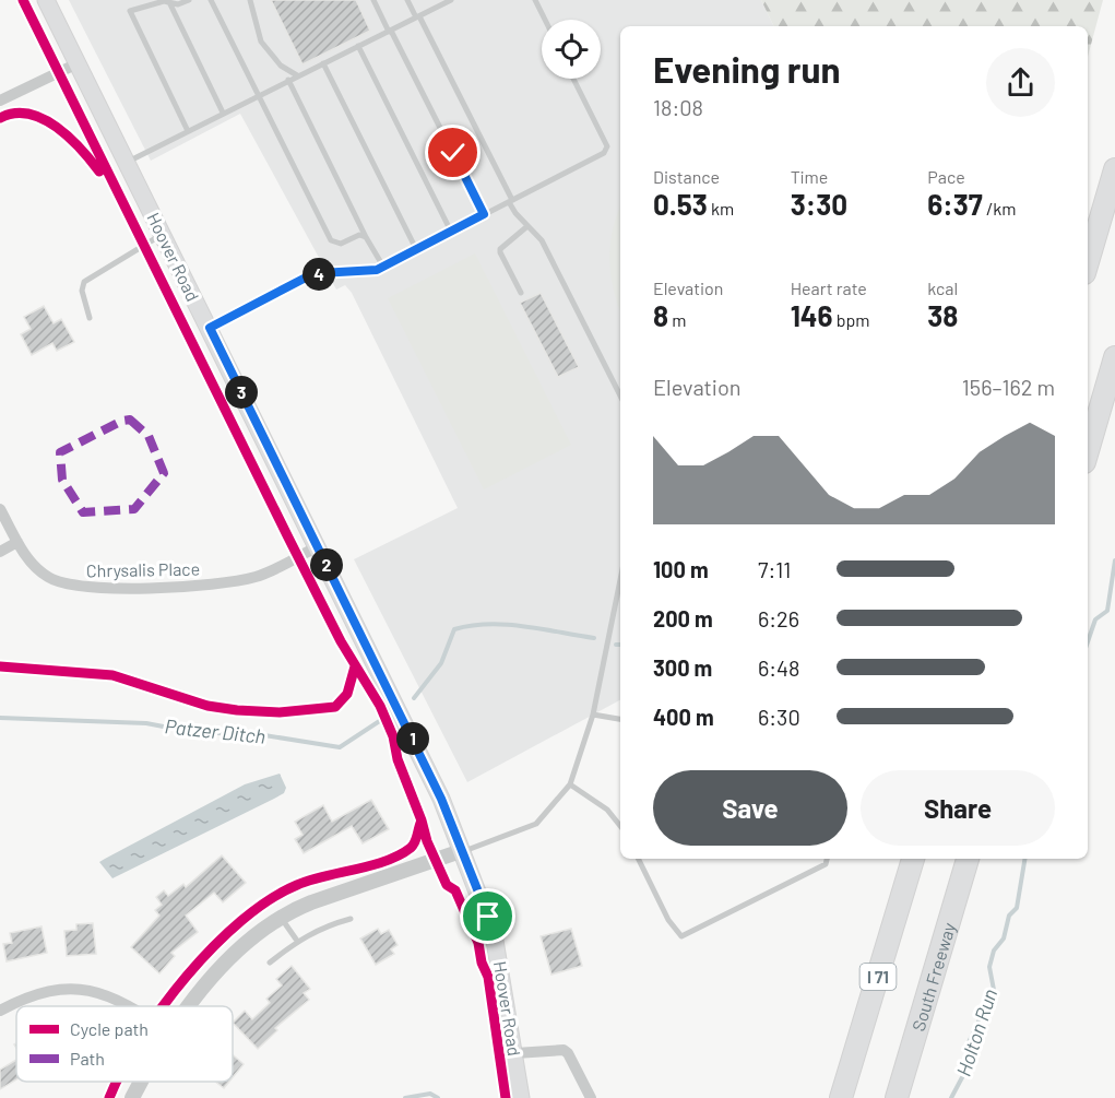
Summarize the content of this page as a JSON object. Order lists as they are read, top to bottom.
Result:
{
  "streets": {
    "highway": ["I 71", "South Freeway"],
    "main road": ["Hoover Road"],
    "street": ["Chrysalis Place"]
  },
  "crossings": [
    ["Hoover Road", "Chrysalis Place"]
  ],
  "water": ["Patzer Ditch", "Holton Run"],
  "legend": ["Cycle path", "Path"],
  "page": {
    "heading": ["Evening run", "18:08"],
    "stats": [
      ["Distance", "0.53 km"],
      ["Time", "3:30"],
      ["Pace", "6:37 /km"],
      ["Elevation", "8 m"],
      ["Heart rate", "146 bpm"],
      ["kcal", "38"]
    ],
    "pins": [
      "4",
      "3",
      "2",
      "1"
    ],
    "chart": ["Elevation", "156–162 m"],
    "list": [
      {
        "name": "100 m",
        "note": "7:11"
      },
      {
        "name": "200 m",
        "note": "6:26"
      },
      {
        "name": "300 m",
        "note": "6:48"
      },
      {
        "name": "400 m",
        "note": "6:30"
      }
    ],
    "buttons": ["Save", "Share"]
  }
}
